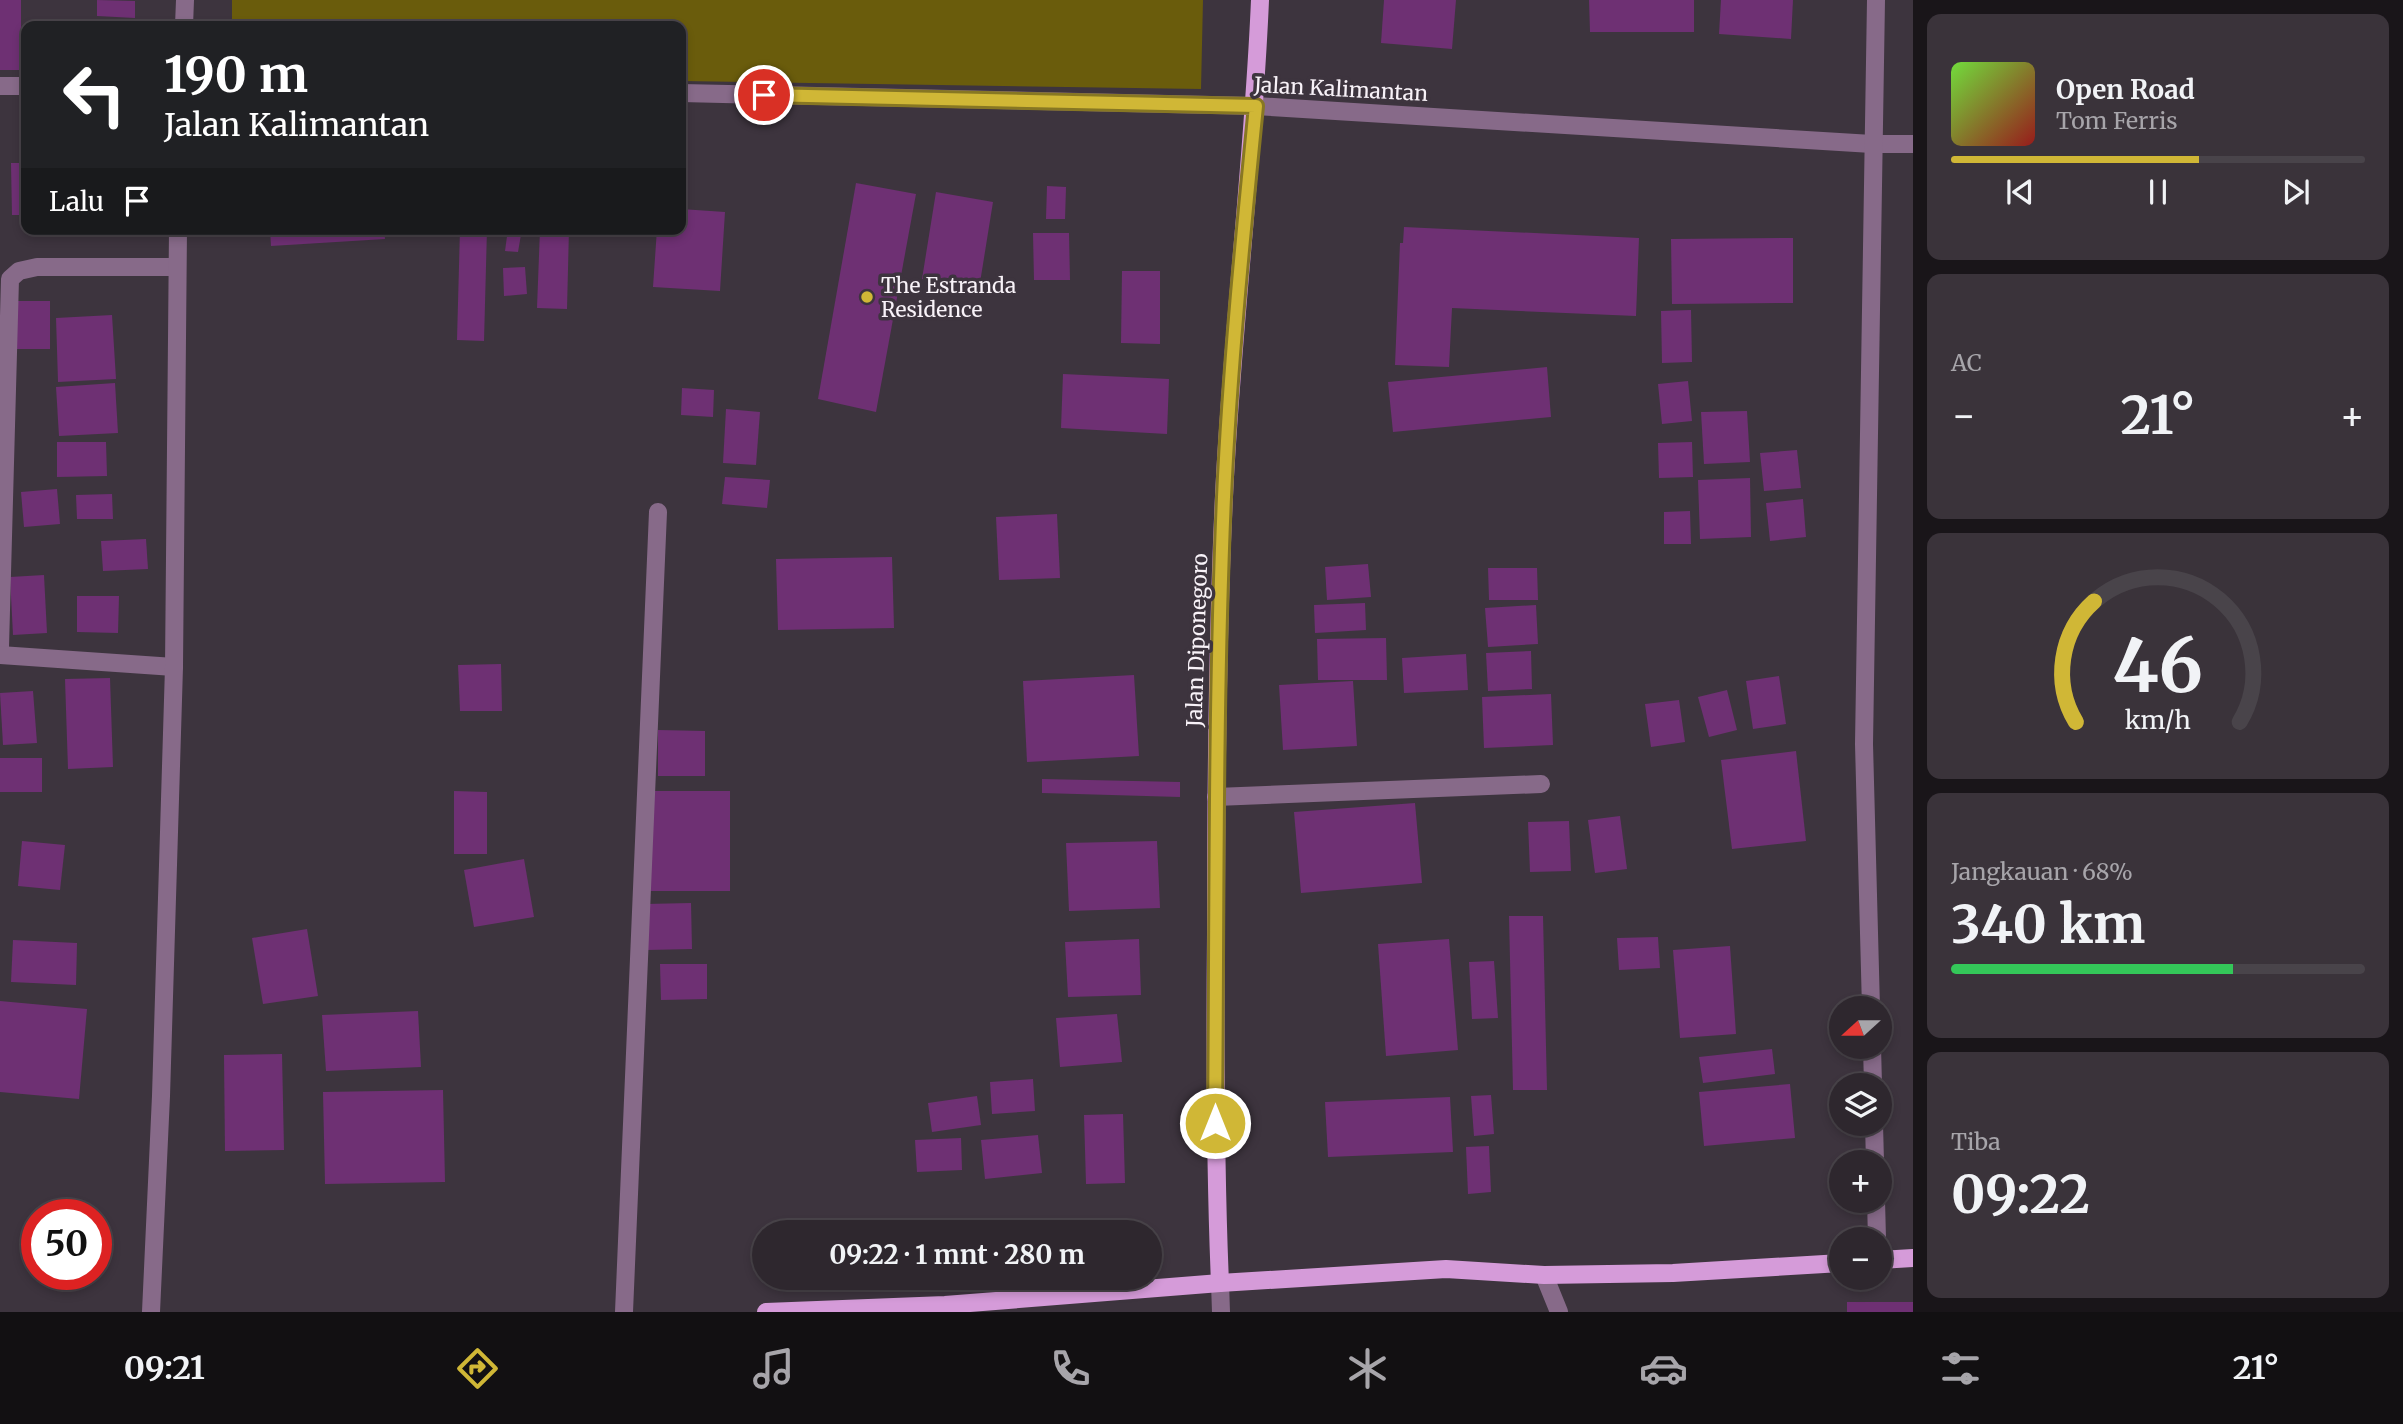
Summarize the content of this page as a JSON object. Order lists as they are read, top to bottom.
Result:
{
  "streets": {
    "main road": ["Jalan Diponegoro"],
    "street": ["Jalan Kalimantan"]
  },
  "crossings": [
    ["Jalan Kalimantan", "Jalan Diponegoro"]
  ],
  "places": ["The Estranda Residence"],
  "north": "left",
  "page": {
    "turn": ["190 m", "Jalan Kalimantan"],
    "song": ["Open Road", "Tom Ferris"],
    "then": "Lalu",
    "tile": [
      "AC",
      ["Jangkauan · 68%", "340 km"],
      ["Tiba", "09:22"]
    ],
    "heat": ["−", "21°", "+"],
    "map_buttons": ["+", "−"],
    "limit": "50",
    "trip": "09:22 · 1 mnt · 280 m",
    "tabs": ["09:21", "21°"],
    "gauge": ["46", "km/h"]
  }
}
